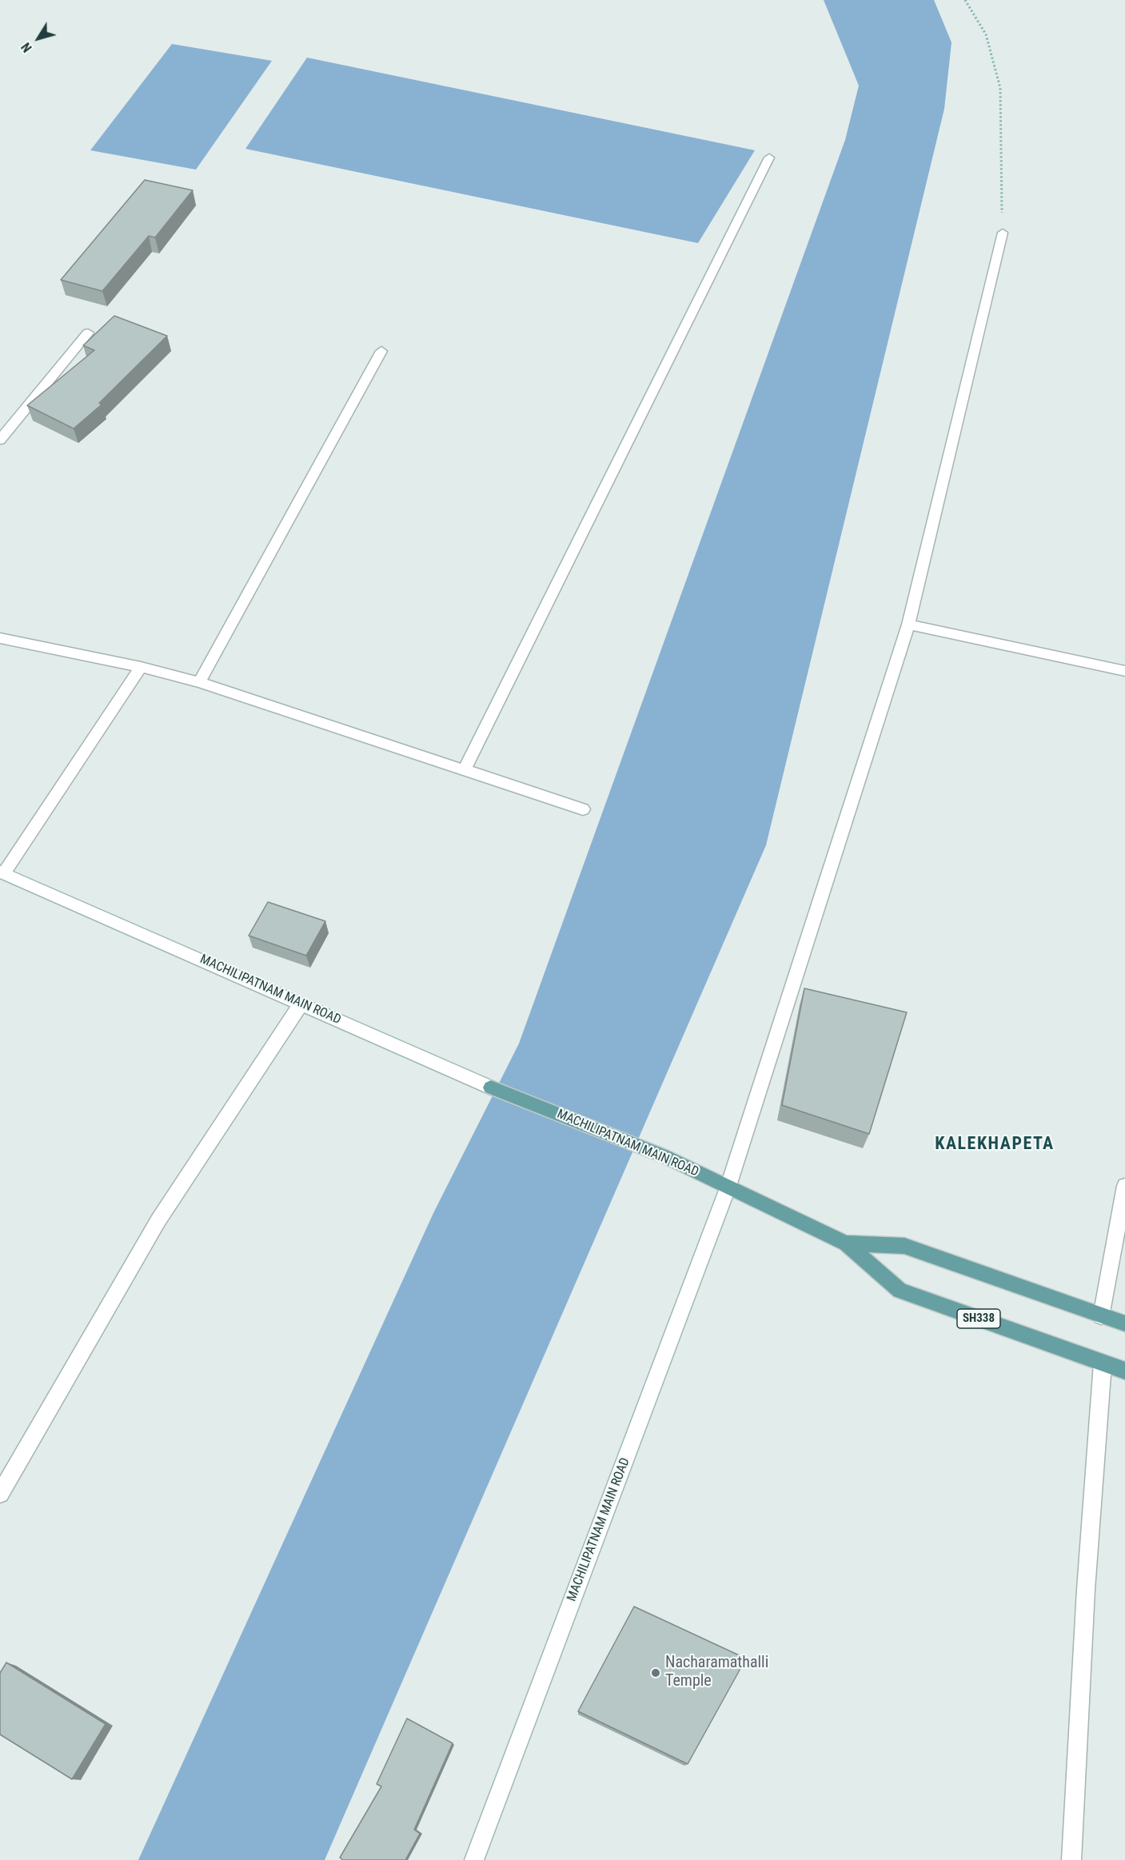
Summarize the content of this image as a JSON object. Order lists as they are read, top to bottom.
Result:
{
  "streets": {
    "main road": ["MACHILIPATNAM MAIN ROAD", "SH338"]
  },
  "crossings": [
    ["MACHILIPATNAM MAIN ROAD", "SH338"]
  ],
  "districts": ["KALEKHAPETA"],
  "places": ["Nacharamathalli Temple"],
  "north": "bottom left"
}
